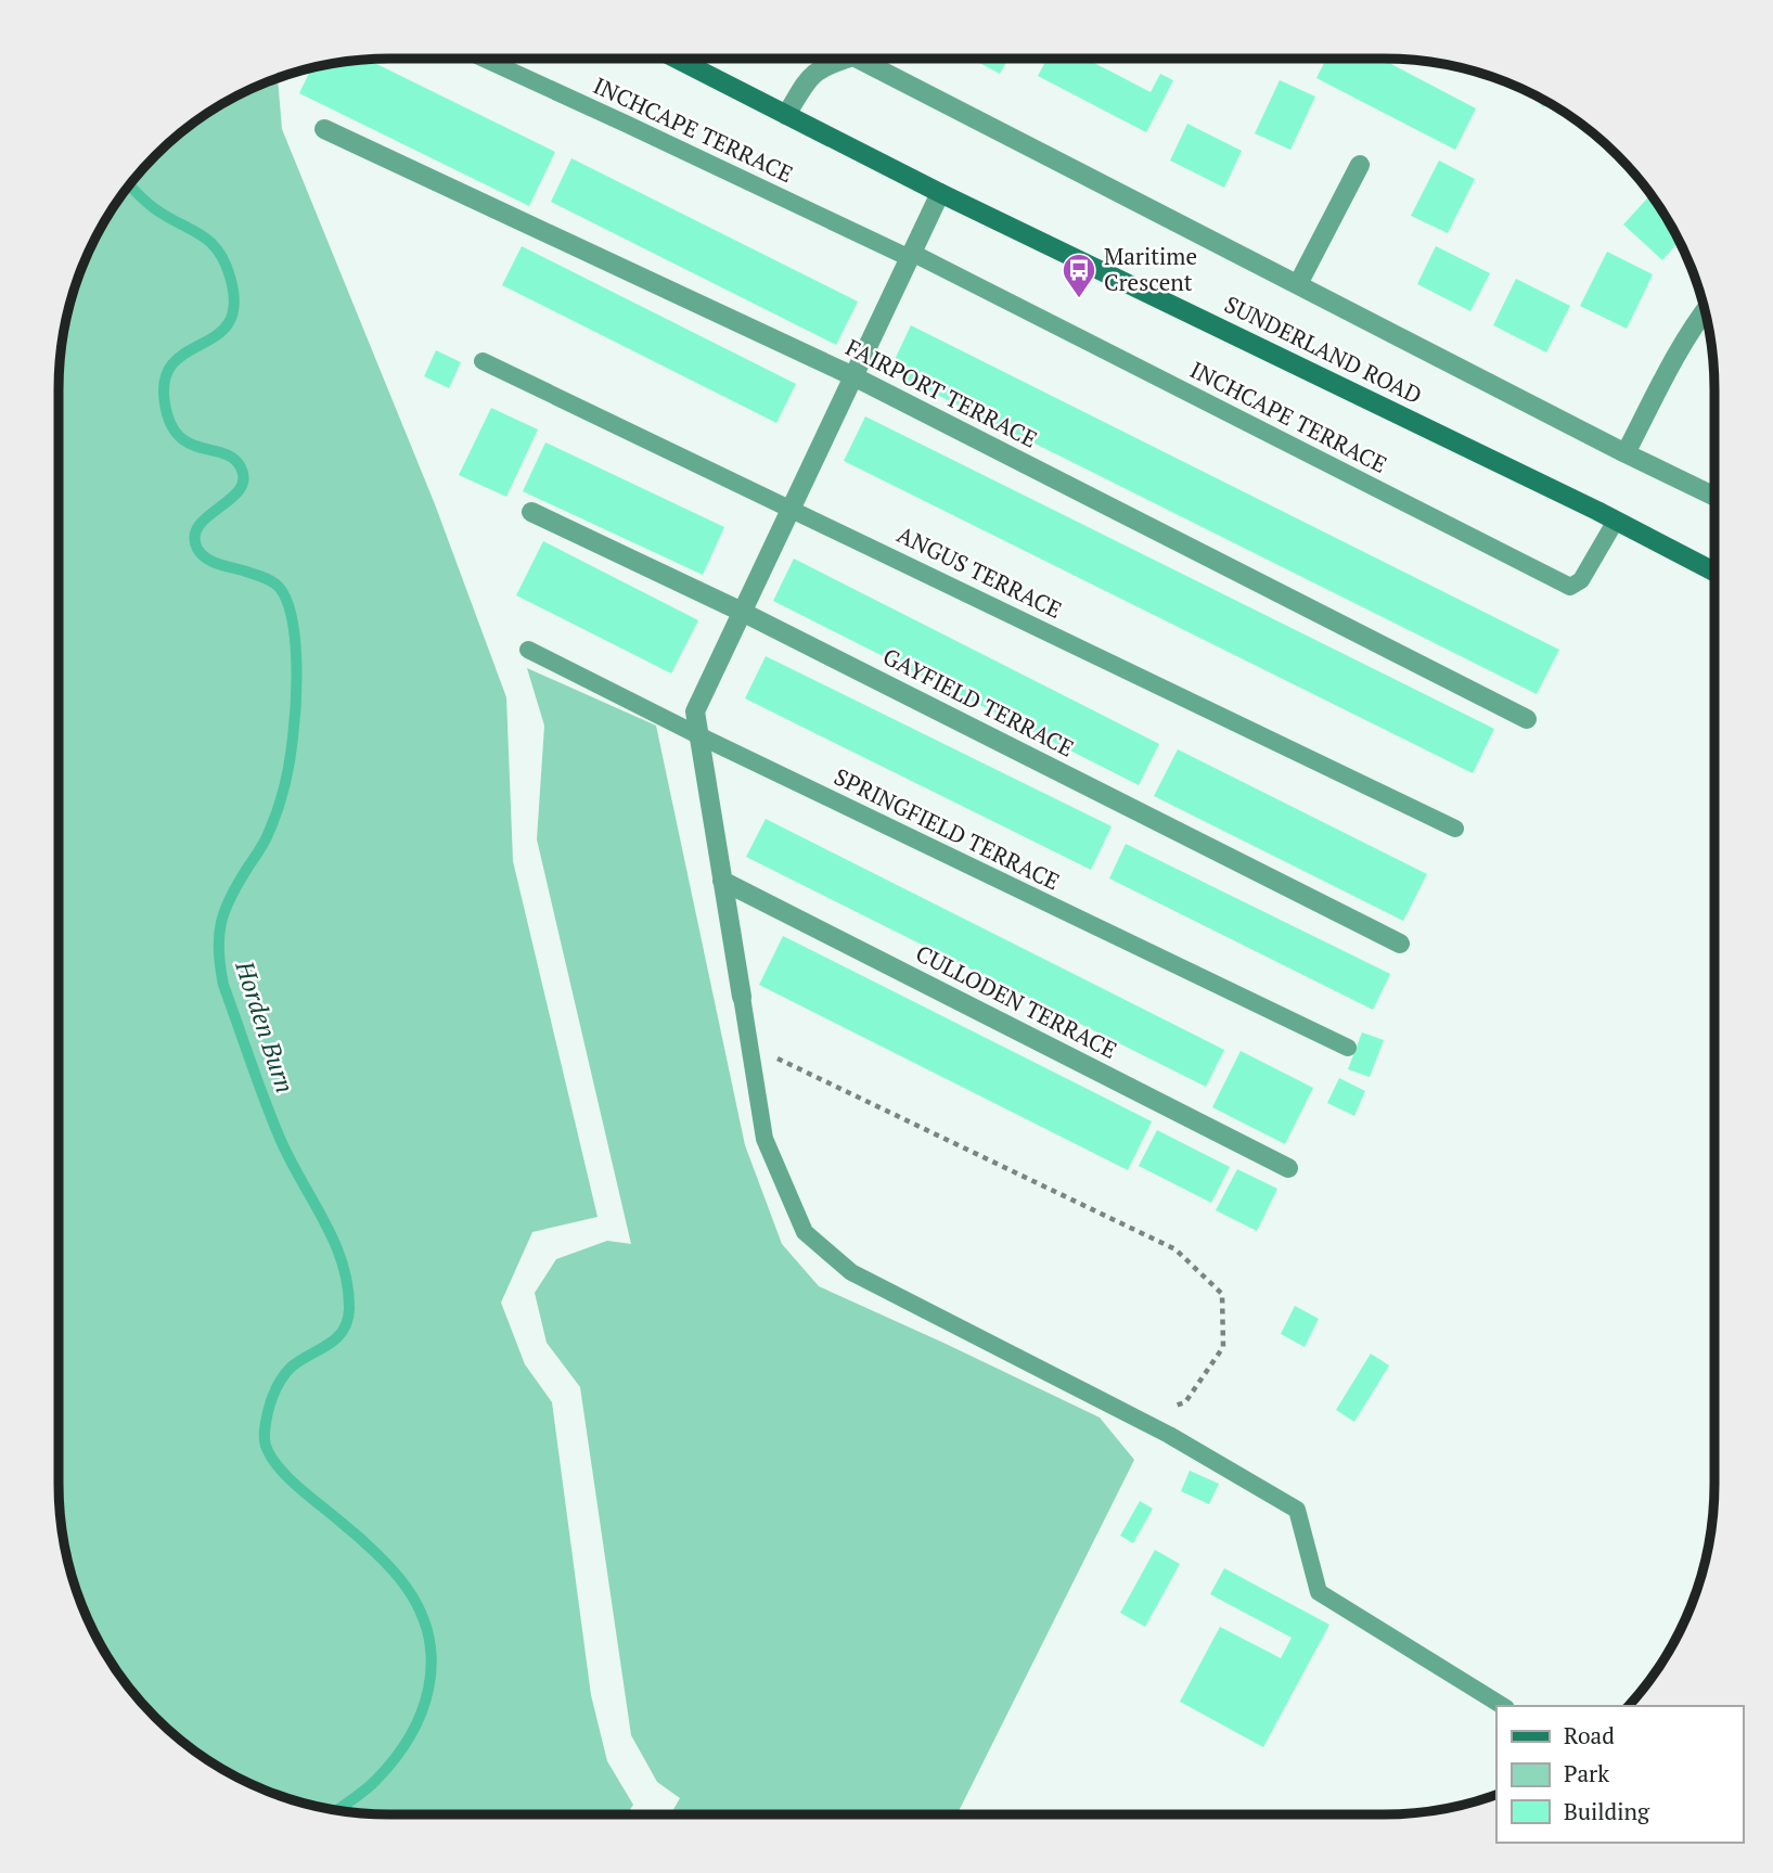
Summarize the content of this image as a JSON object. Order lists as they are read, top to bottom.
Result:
{
  "streets": {
    "main road": ["SUNDERLAND ROAD"],
    "street": ["FAIRPORT TERRACE", "GAYFIELD TERRACE", "CULLODEN TERRACE"],
    "lane": ["INCHCAPE TERRACE", "ANGUS TERRACE", "SPRINGFIELD TERRACE"]
  },
  "crossings": [
    ["INCHCAPE TERRACE", "SUNDERLAND ROAD"]
  ],
  "water": ["Horden Burn"],
  "places": {
    "bus stop": ["Maritime Crescent"]
  },
  "legend": ["Road", "Park", "Building"]
}
